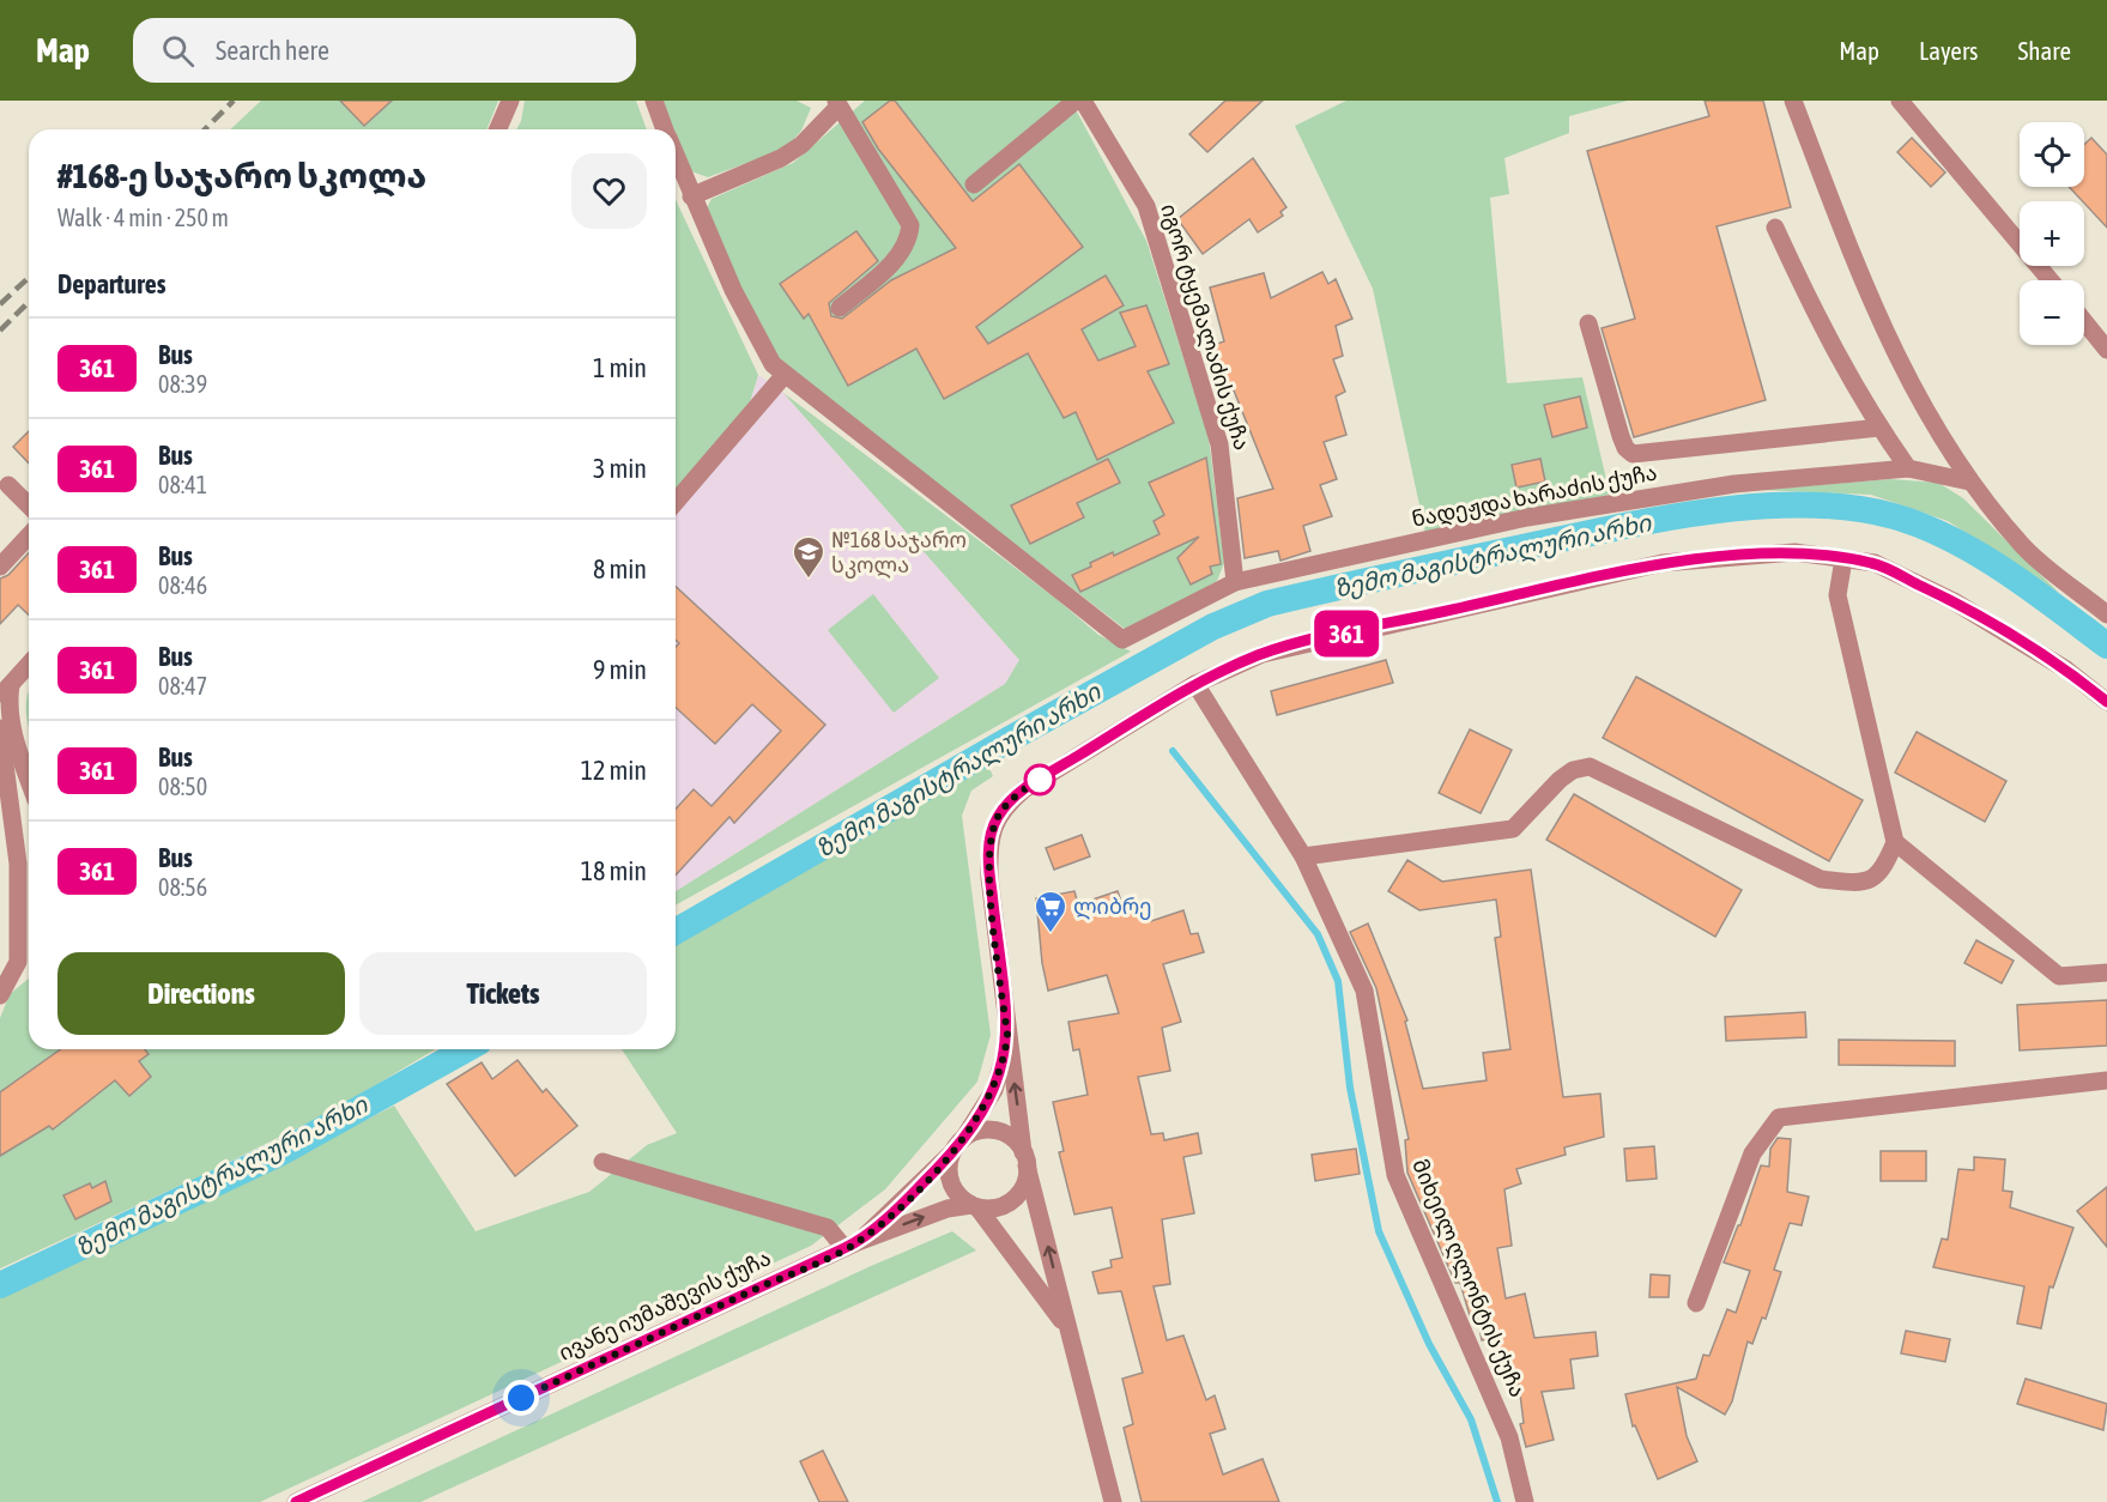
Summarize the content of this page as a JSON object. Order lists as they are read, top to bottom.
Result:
{
  "streets": {
    "street": [
      "იგორ ტყემალაძის ქუჩა",
      "ნადეჟდა ხარაძის ქუჩა",
      "მიხეილ ღლონტის ქუჩა",
      "ივანე იუმაშევის ქუჩა"
    ]
  },
  "crossings": [
    ["იგორ ტყემალაძის ქუჩა", "ნადეჟდა ხარაძის ქუჩა"]
  ],
  "water": ["ზემო მაგისტრალური არხი"],
  "places": {
    "school or university": ["№168 საჯარო სკოლა"],
    "supermarket": ["ლიბრე"]
  },
  "lines": ["bus line 361"],
  "page": {
    "header": "Map",
    "search": "Search here",
    "nav": ["Map", "Layers", "Share"],
    "on_map": "361",
    "map_buttons": ["+", "−"],
    "heading": [
      ["#168-ე საჯარო სკოლა", "Walk · 4 min · 250 m"],
      "Departures"
    ],
    "list": [
      {
        "mark": "361",
        "name": "Bus",
        "note": "08:39",
        "value": "1 min"
      },
      {
        "mark": "361",
        "name": "Bus",
        "note": "08:41",
        "value": "3 min"
      },
      {
        "mark": "361",
        "name": "Bus",
        "note": "08:46",
        "value": "8 min"
      },
      {
        "mark": "361",
        "name": "Bus",
        "note": "08:47",
        "value": "9 min"
      },
      {
        "mark": "361",
        "name": "Bus",
        "note": "08:50",
        "value": "12 min"
      },
      {
        "mark": "361",
        "name": "Bus",
        "note": "08:56",
        "value": "18 min"
      }
    ],
    "buttons": ["Directions", "Tickets"]
  }
}
